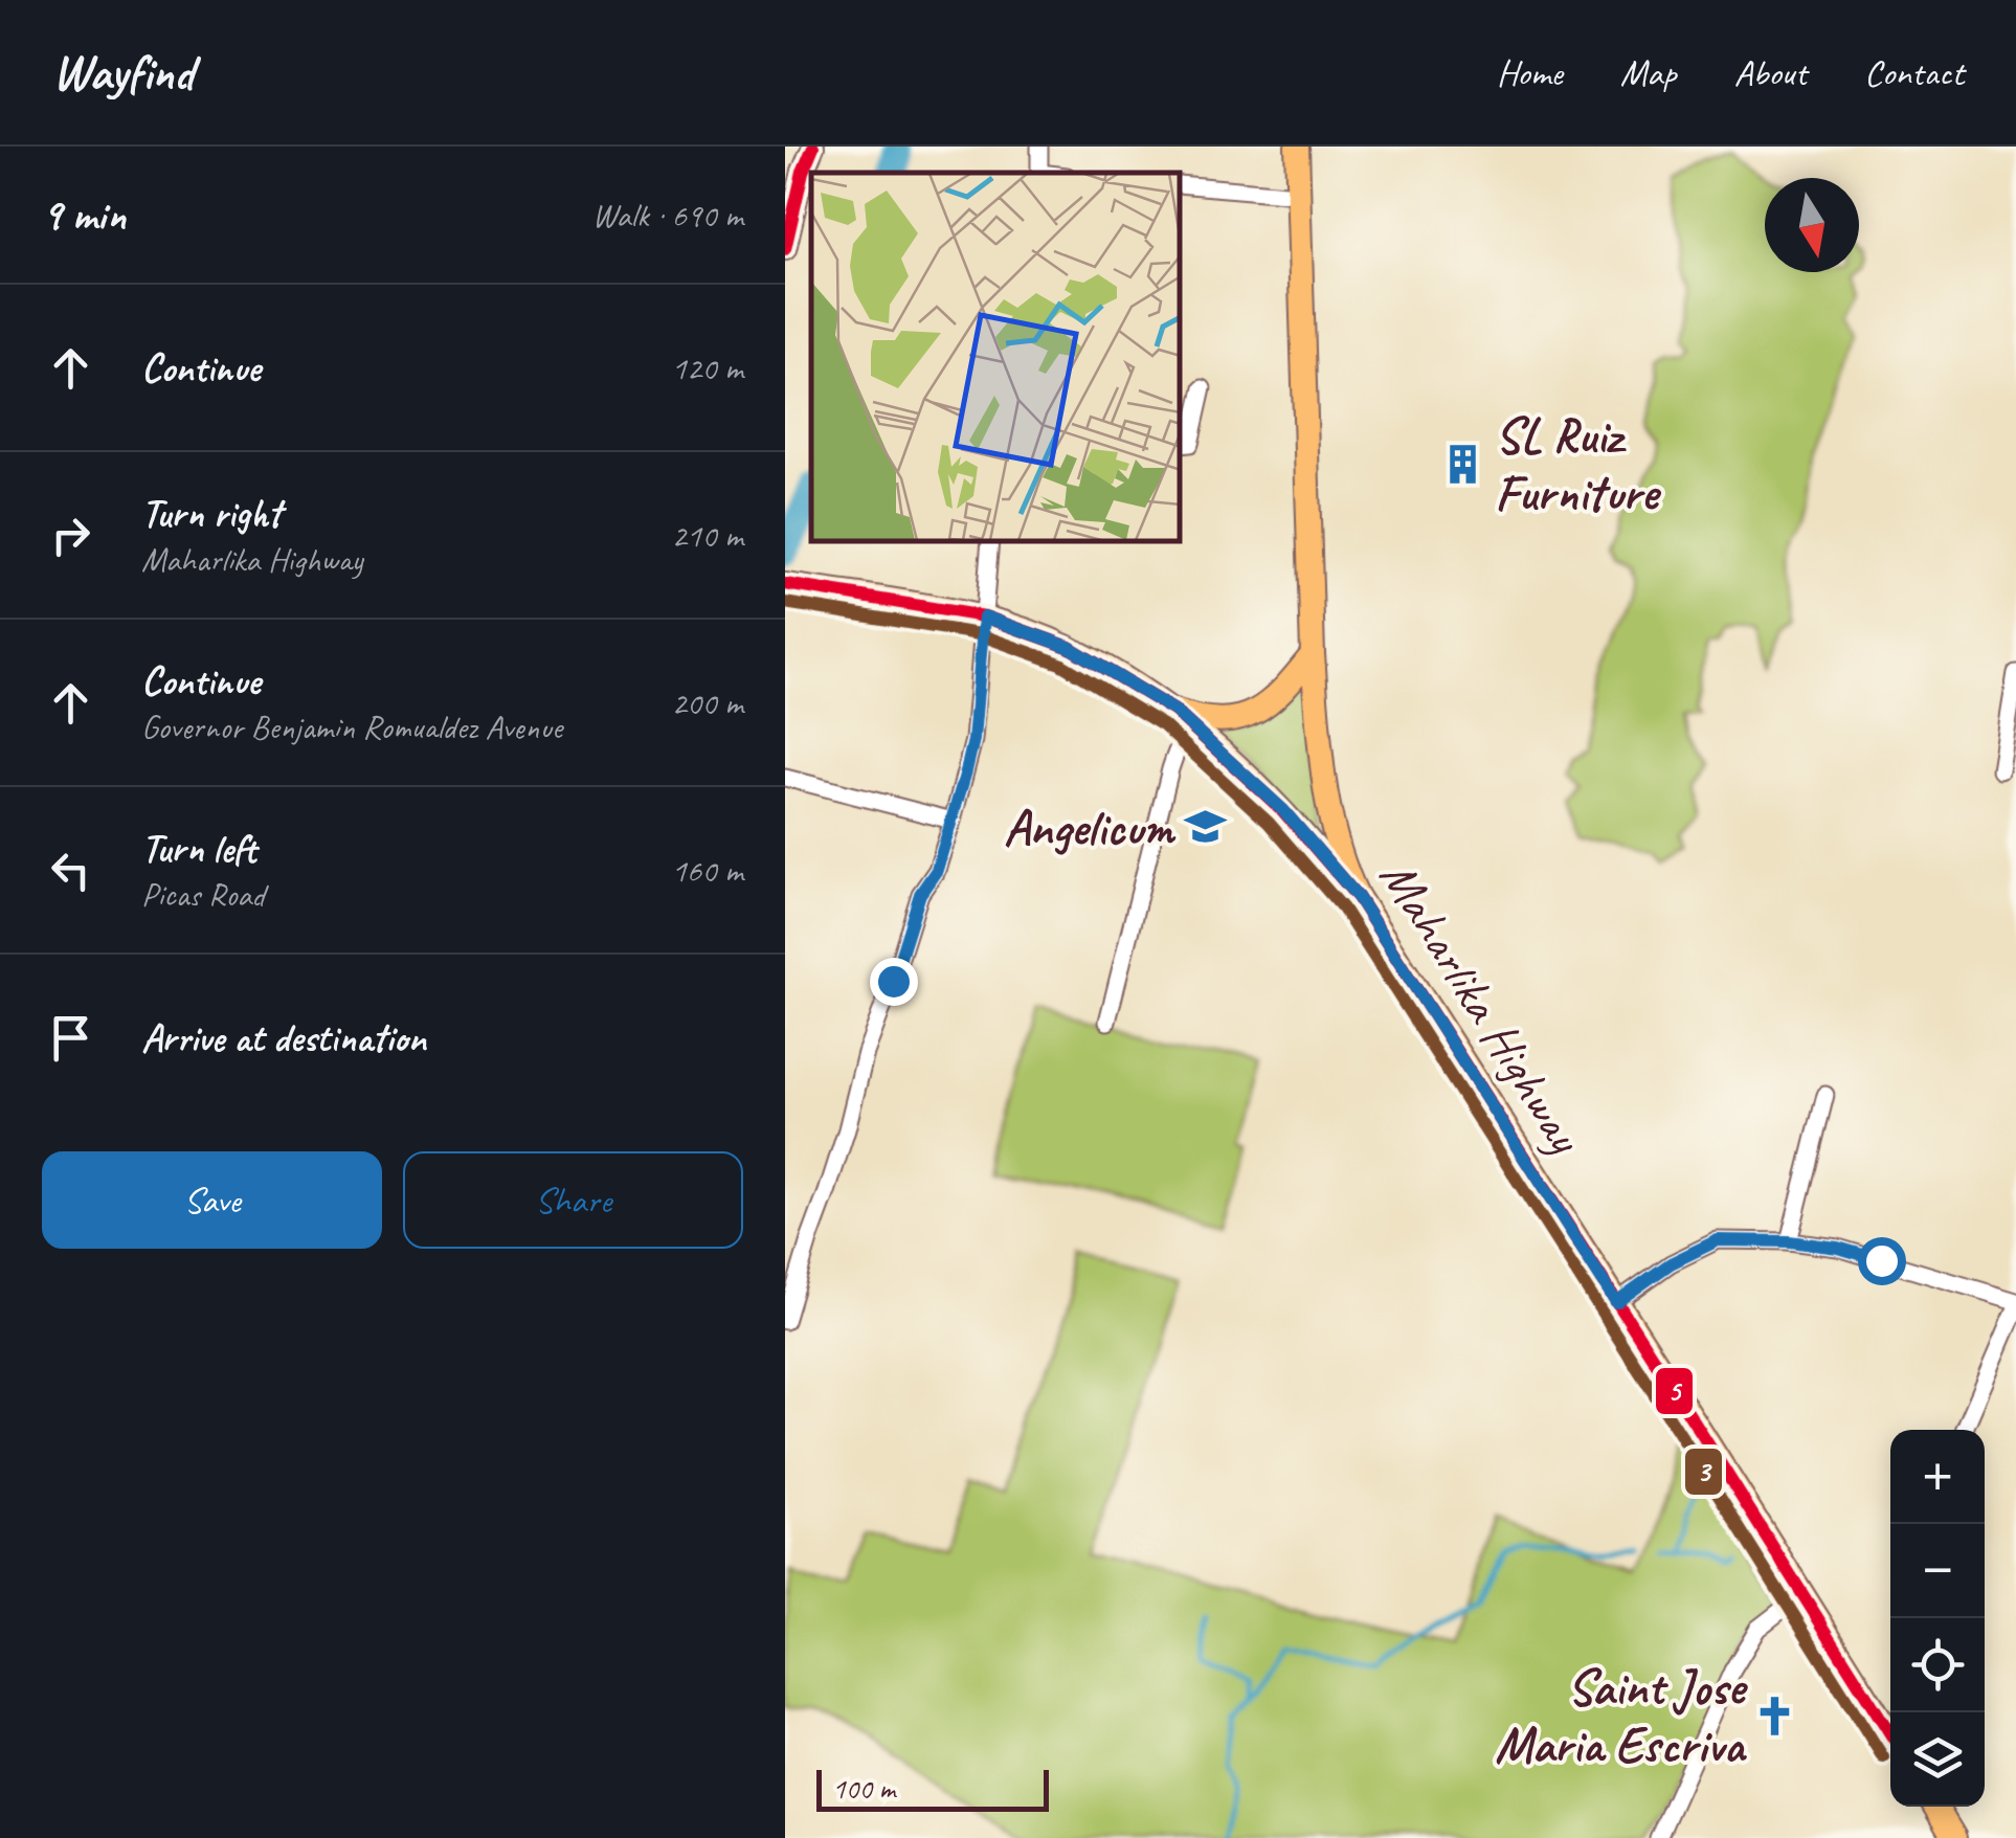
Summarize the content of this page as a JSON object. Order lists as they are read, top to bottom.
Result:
{
  "streets": {
    "main road": ["Maharlika Highway"]
  },
  "places": {
    "building": ["SL Ruiz Furniture"],
    "school or university": ["Angelicum"],
    "church": ["Saint Jose Maria Escriva"]
  },
  "lines": ["transit line 5", "transit line 3"],
  "scale_bar": "100 m",
  "north": "bottom",
  "page": {
    "header": "Wayfind",
    "nav": [
      "Home",
      "Map",
      "About",
      "Contact"
    ],
    "heading": ["9 min", "Walk · 690 m"],
    "list": [
      ["Continue", "120 m"],
      ["Turn right", "Maharlika Highway", "210 m"],
      ["Continue", "Governor Benjamin Romualdez Avenue", "200 m"],
      ["Turn left", "Picas Road", "160 m"],
      "Arrive at destination"
    ],
    "buttons": ["Save", "Share"],
    "map_buttons": ["+", "−"],
    "scale": "100 m"
  }
}
